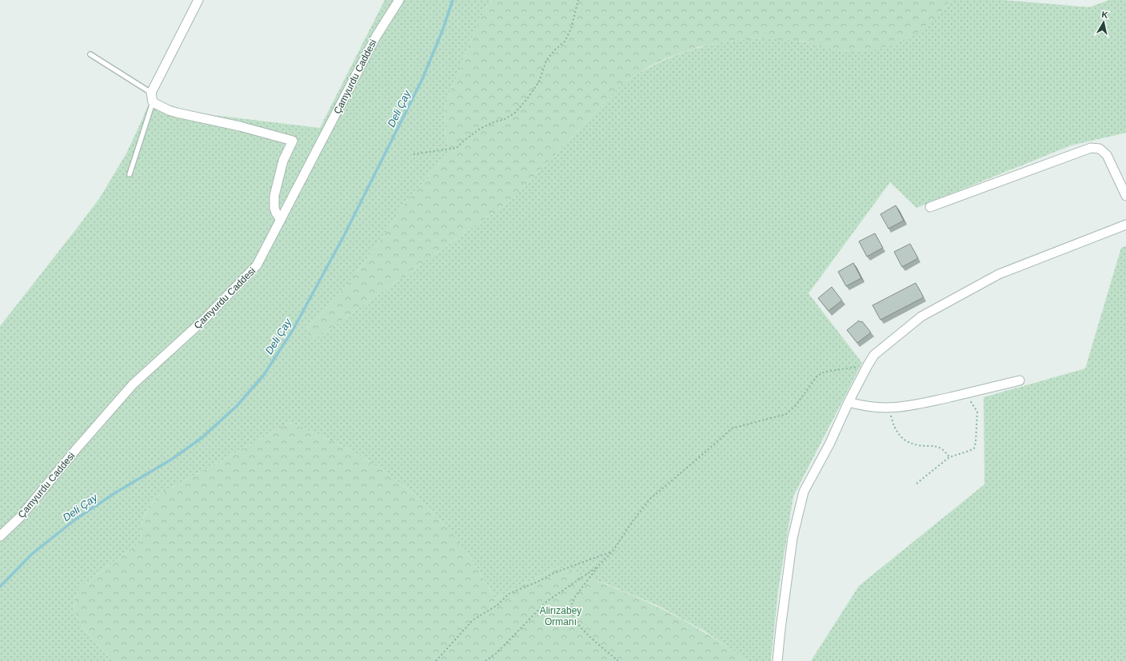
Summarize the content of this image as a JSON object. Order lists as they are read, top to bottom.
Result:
{
  "streets": {
    "street": ["Çamyurdu Caddesi"]
  },
  "water": ["Deli Çay"],
  "parks": ["Alirızabey Ormanı"],
  "north": "top"
}
